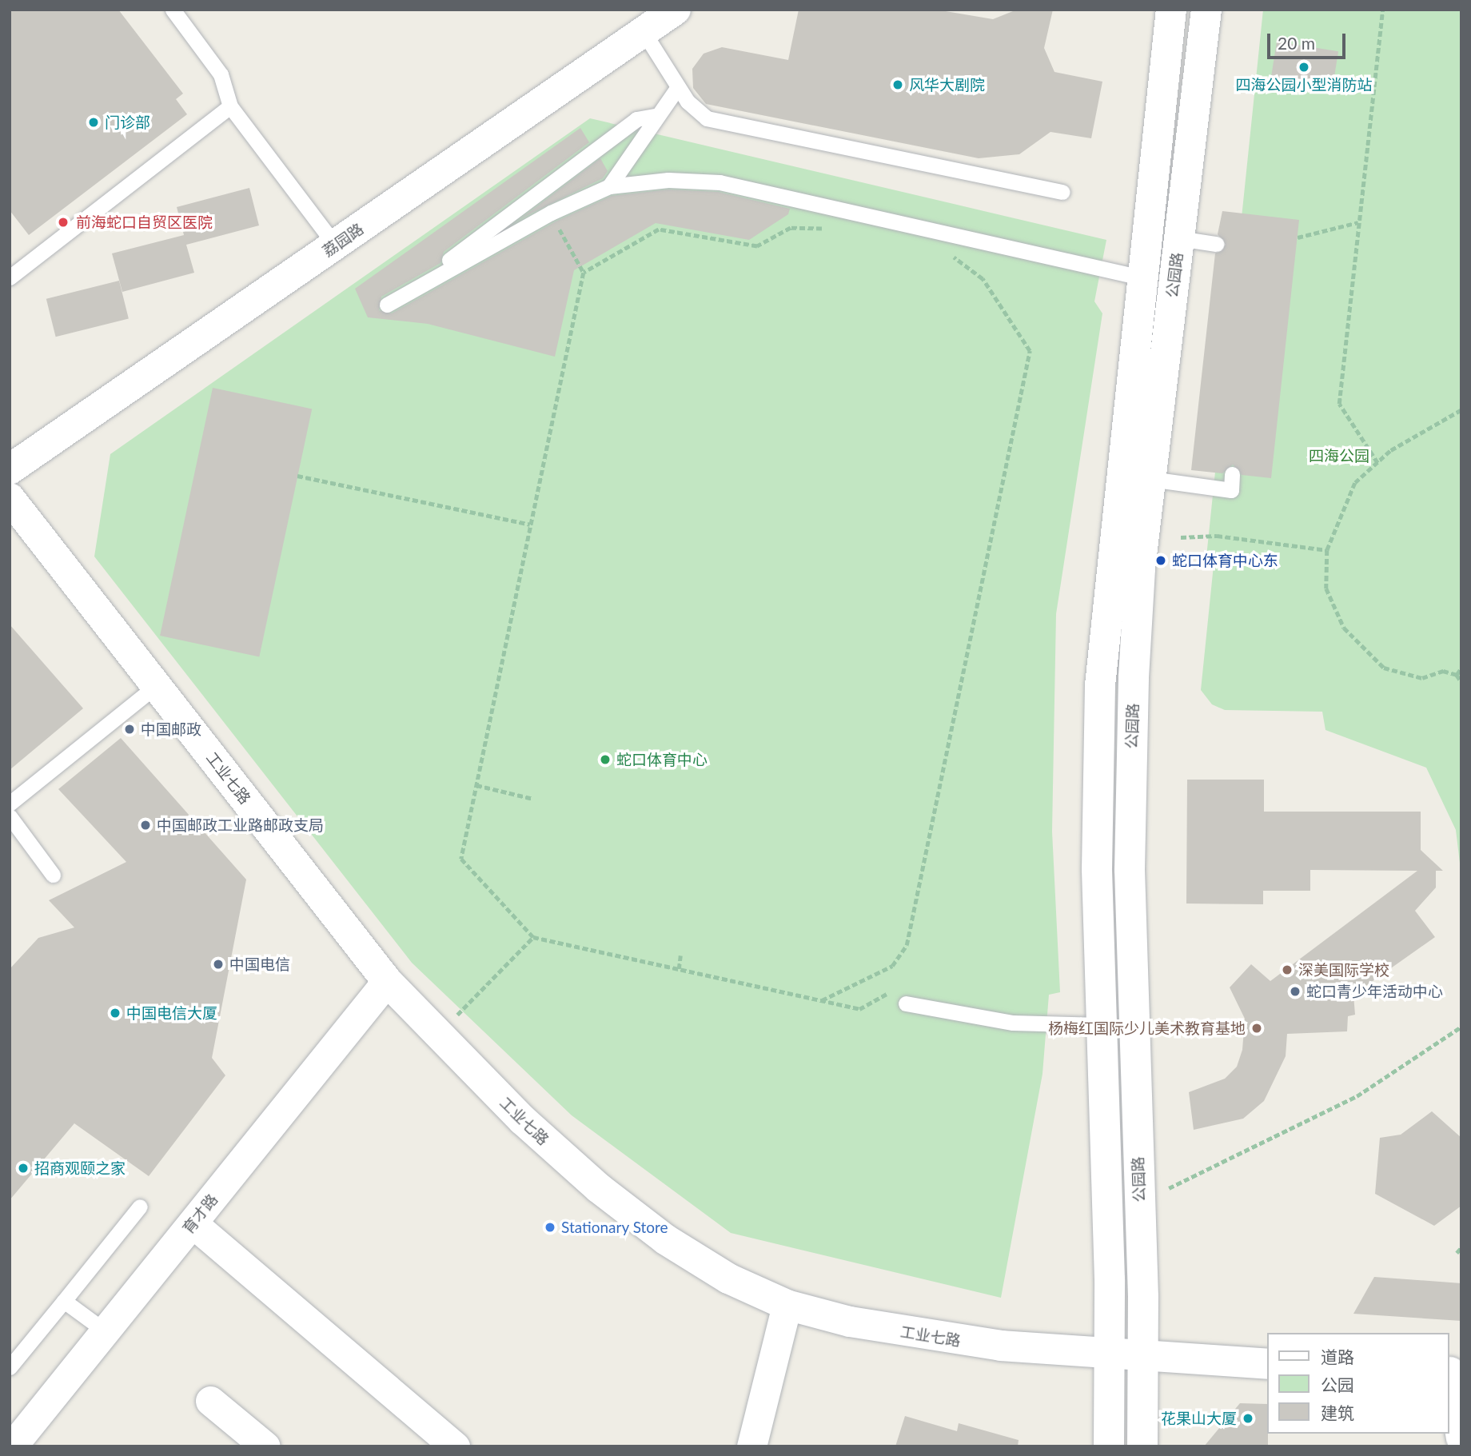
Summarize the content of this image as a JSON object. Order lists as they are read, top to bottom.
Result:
{
  "streets": {
    "street": [
      "荔园路",
      "公园路",
      "工业七路",
      "育才路"
    ]
  },
  "crossings": [
    ["公园路", "工业七路"],
    ["工业七路", "育才路"]
  ],
  "parks": ["四海公园"],
  "places": [
    "四海公园小型消防站",
    "风华大剧院",
    "门诊部",
    "前海蛇口自贸区医院",
    "蛇口体育中心东",
    "中国邮政",
    "蛇口体育中心",
    "中国邮政工业路邮政支局",
    "中国电信",
    "深美国际学校",
    "蛇口青少年活动中心",
    "中国电信大厦",
    "杨梅红国际少儿美术教育基地",
    "招商观颐之家",
    "Stationary Store",
    "花果山大厦"
  ],
  "legend": ["道路", "公园", "建筑"],
  "scale_bar": "20 m"
}
